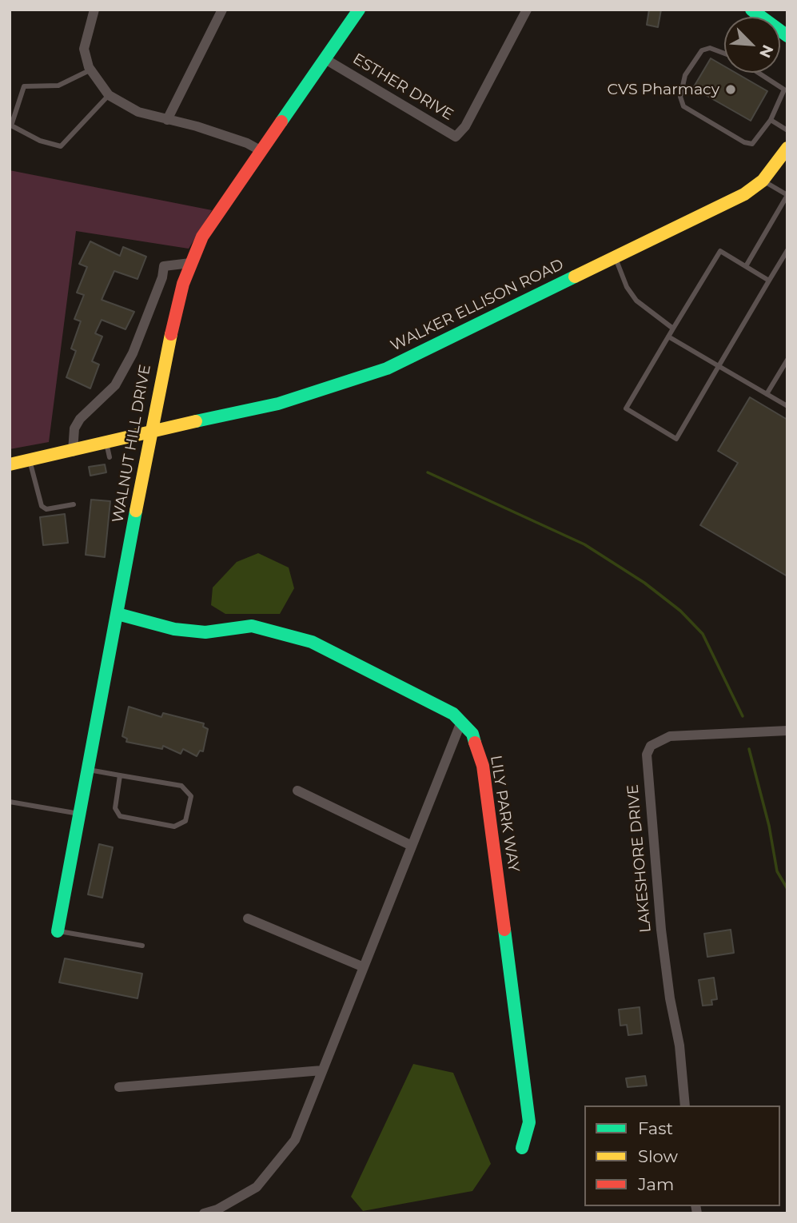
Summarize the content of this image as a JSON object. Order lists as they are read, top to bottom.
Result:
{
  "streets": {
    "street": [
      "ESTHER DRIVE",
      "WALKER ELLISON ROAD",
      "WALNUT HILL DRIVE",
      "LILY PARK WAY",
      "LAKESHORE DRIVE"
    ]
  },
  "crossings": [
    ["ESTHER DRIVE", "WALNUT HILL DRIVE"],
    ["WALKER ELLISON ROAD", "WALNUT HILL DRIVE"],
    ["WALNUT HILL DRIVE", "LILY PARK WAY"]
  ],
  "places": ["CVS Pharmacy"],
  "legend": ["Fast", "Slow", "Jam"],
  "north": "bottom right"
}
